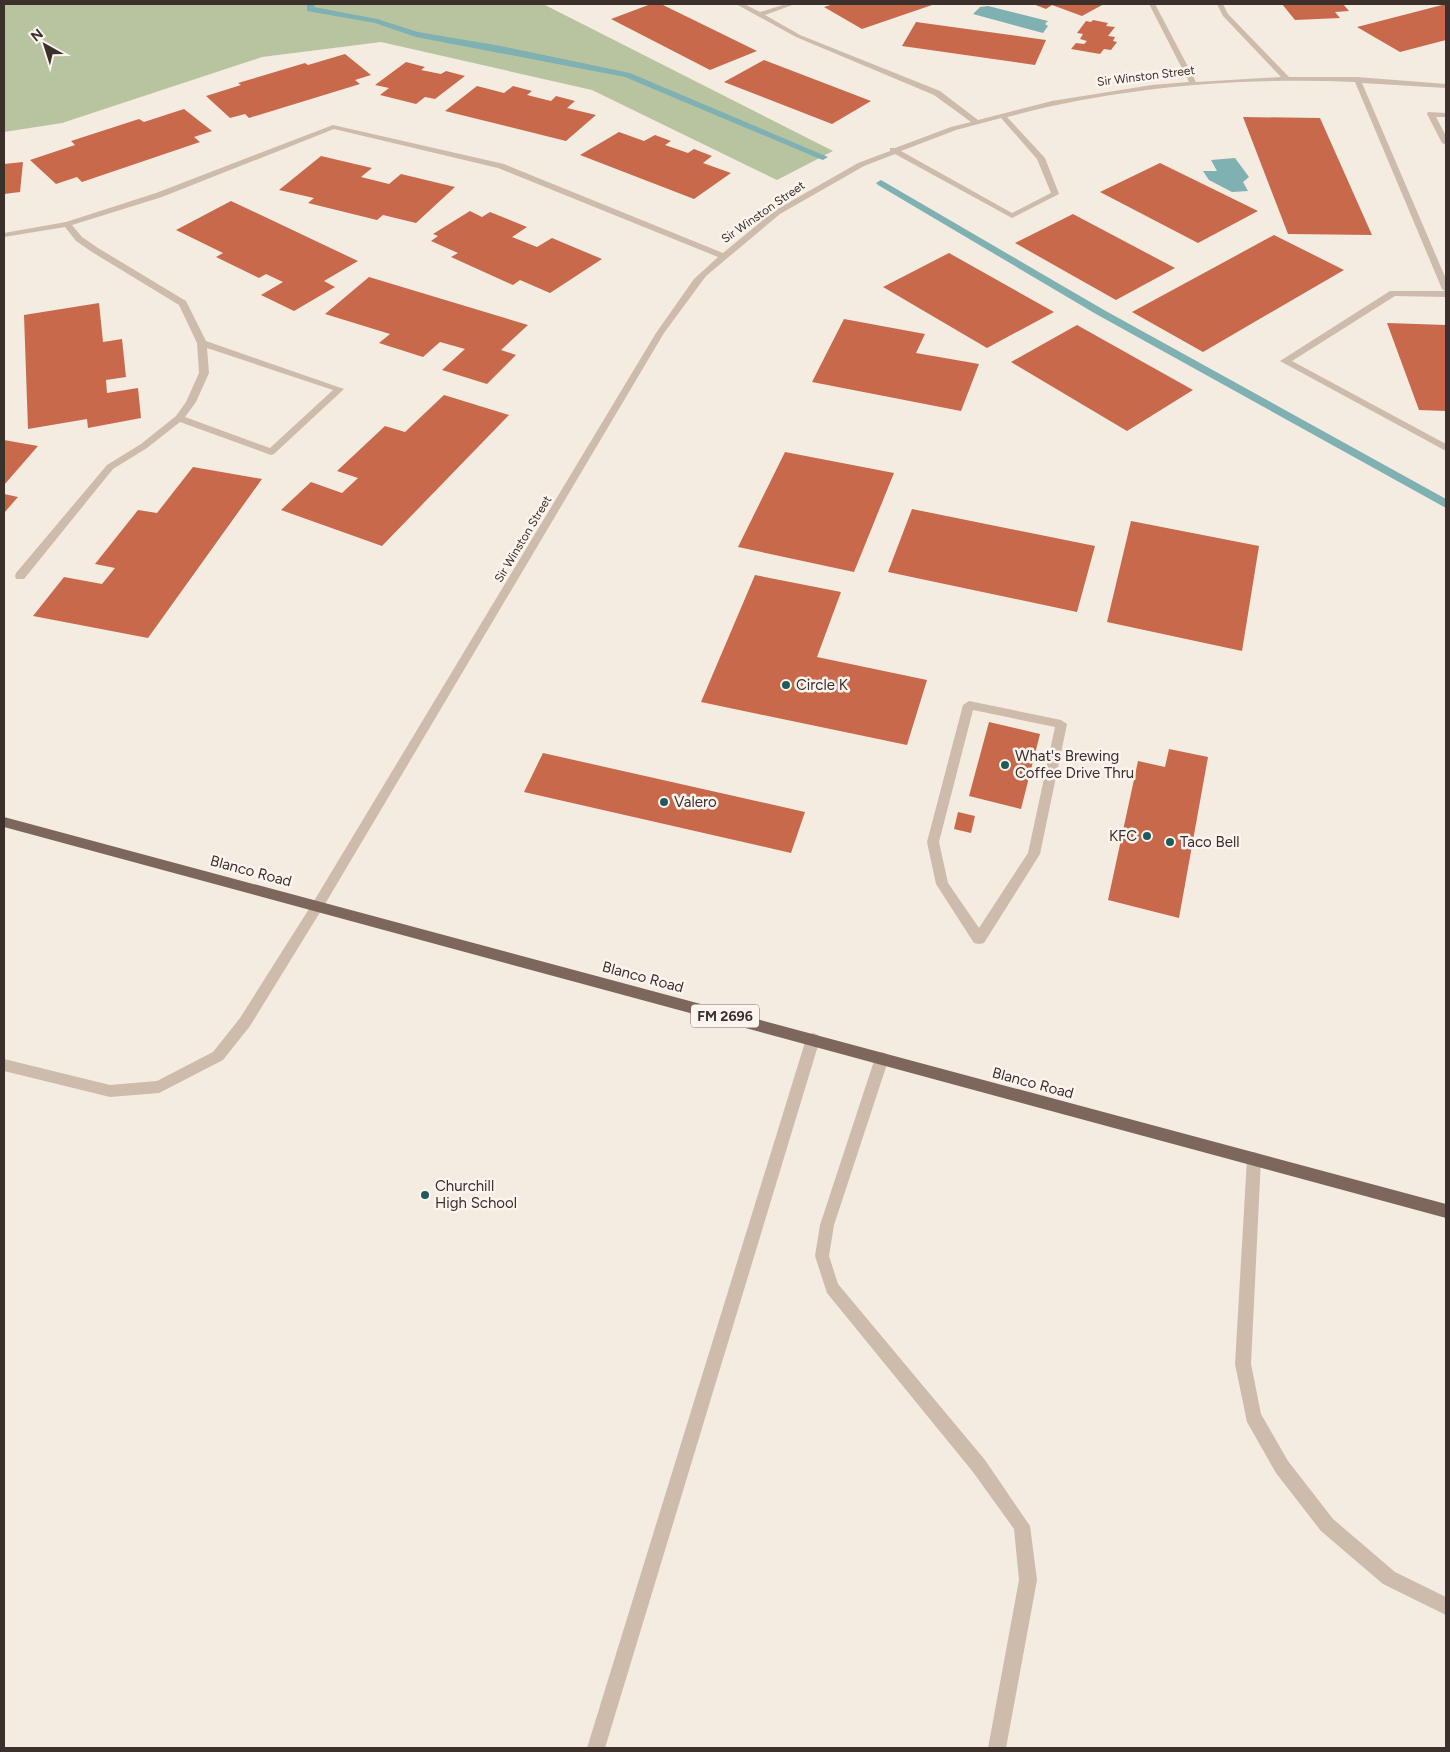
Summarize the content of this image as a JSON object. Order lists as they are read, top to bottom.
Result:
{
  "streets": {
    "main road": ["Blanco Road", "FM 2696"],
    "street": ["Sir Winston Street"]
  },
  "crossings": [
    ["Sir Winston Street", "Blanco Road"]
  ],
  "places": [
    "Circle K",
    "What's Brewing Coffee Drive Thru",
    "Valero",
    "KFC",
    "Taco Bell",
    "Churchill High School"
  ],
  "north": "top left"
}
